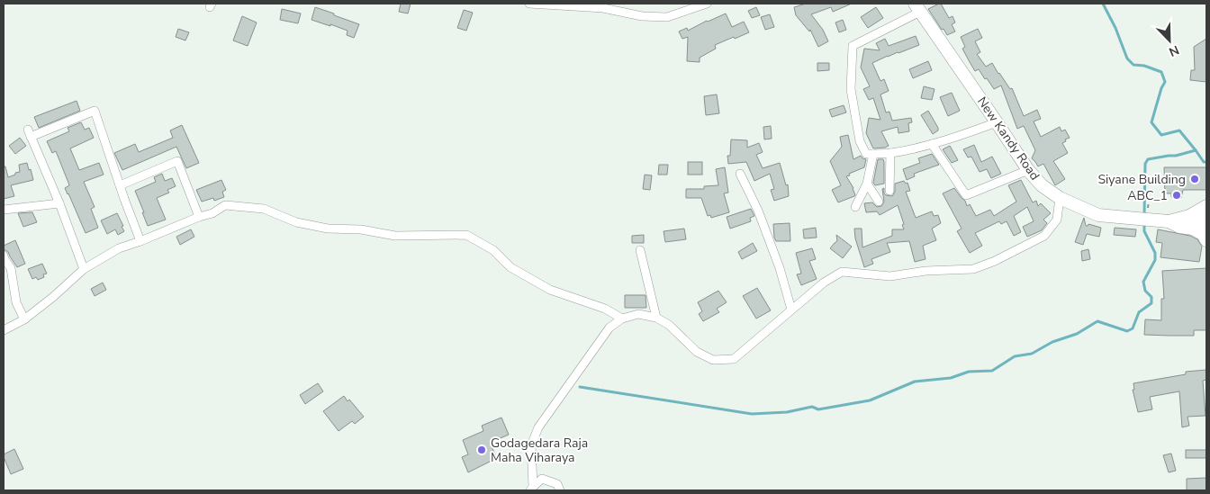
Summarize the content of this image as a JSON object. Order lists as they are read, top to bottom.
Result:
{
  "streets": {
    "main road": ["New Kandy Road"]
  },
  "places": ["Siyane Building", "ABC_1", "Godagedara Raja Maha Viharaya"],
  "north": "bottom right"
}
